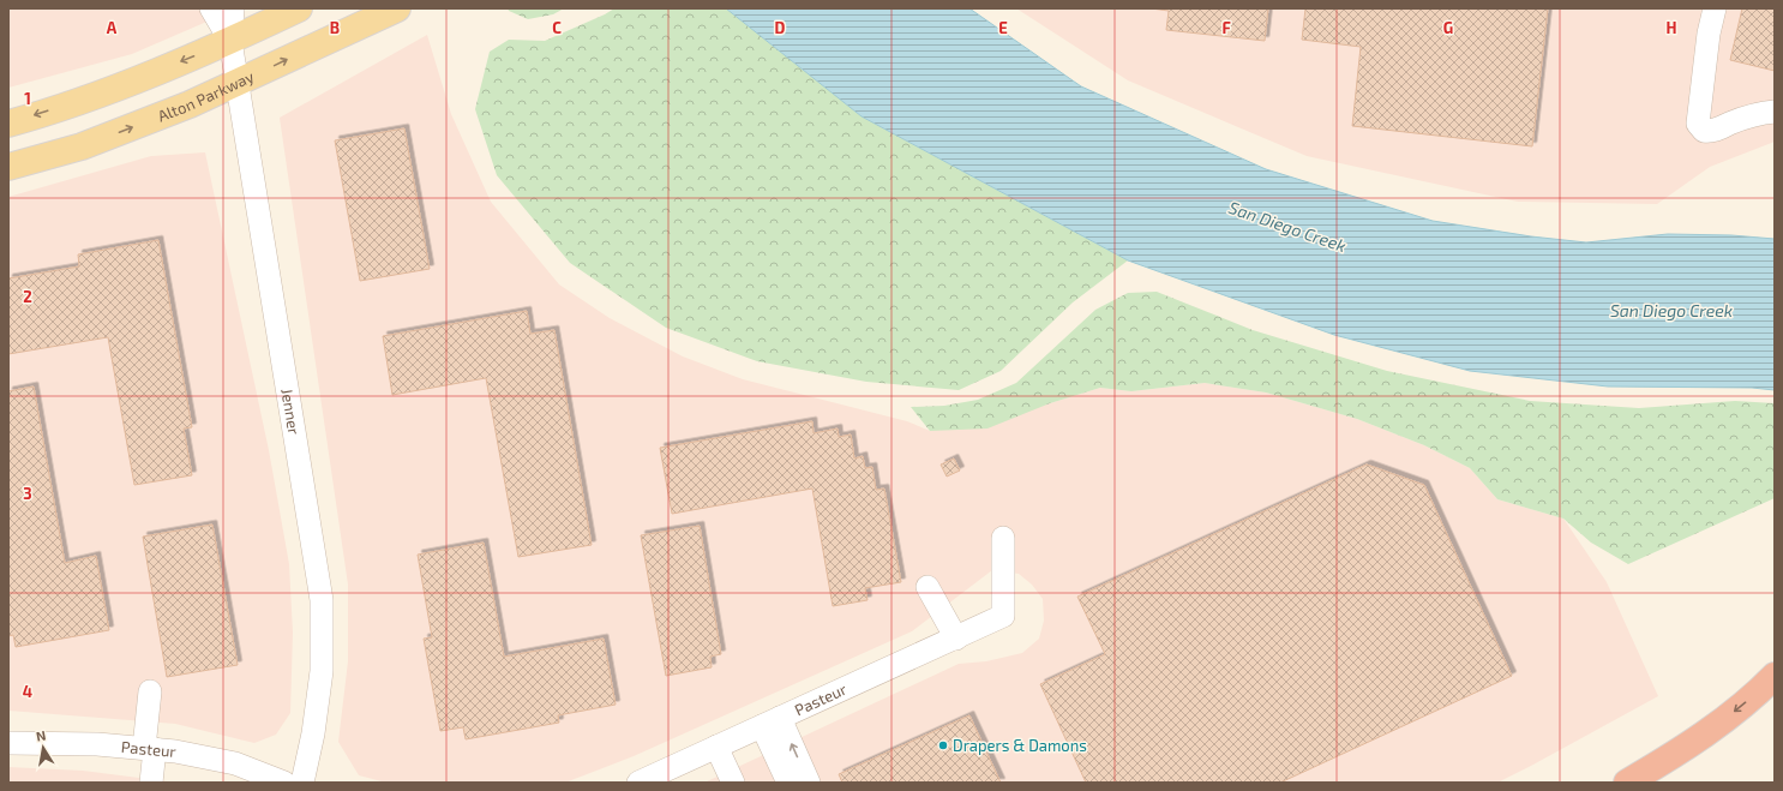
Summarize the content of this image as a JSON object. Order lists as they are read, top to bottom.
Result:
{
  "streets": {
    "main road": ["Alton Parkway"],
    "street": ["Jenner", "Pasteur"]
  },
  "crossings": [
    ["Alton Parkway", "Jenner"]
  ],
  "water": ["San Diego Creek"],
  "places": ["Drapers & Damons"],
  "north": "top",
  "grid": {
    "columns": [
      "A",
      "B",
      "C",
      "D",
      "E",
      "F",
      "G",
      "H"
    ],
    "rows": [
      "1",
      "2",
      "3",
      "4"
    ]
  }
}
